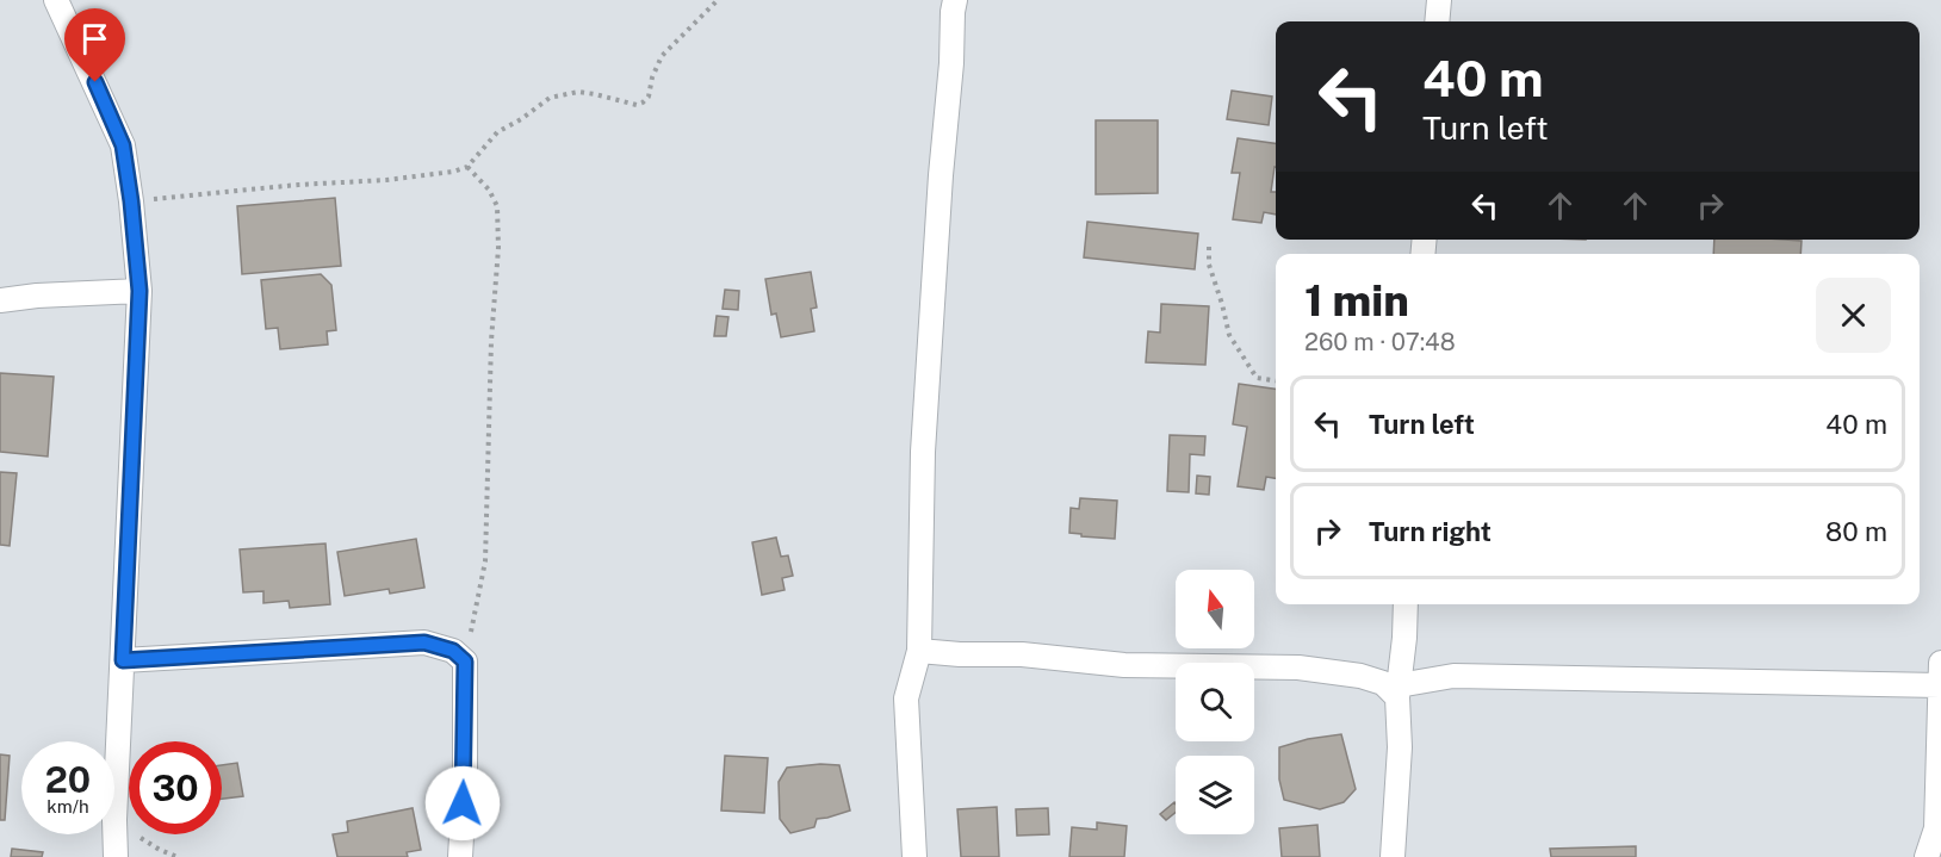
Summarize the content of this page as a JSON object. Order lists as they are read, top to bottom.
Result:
{
  "north": "top",
  "page": {
    "turn": ["40 m", "Turn left"],
    "heading": ["1 min", "260 m · 07:48"],
    "list": [
      {
        "name": "Turn left",
        "value": "40 m"
      },
      {
        "name": "Turn right",
        "value": "80 m"
      }
    ],
    "speed": "20 km/h",
    "limit": "30"
  }
}
